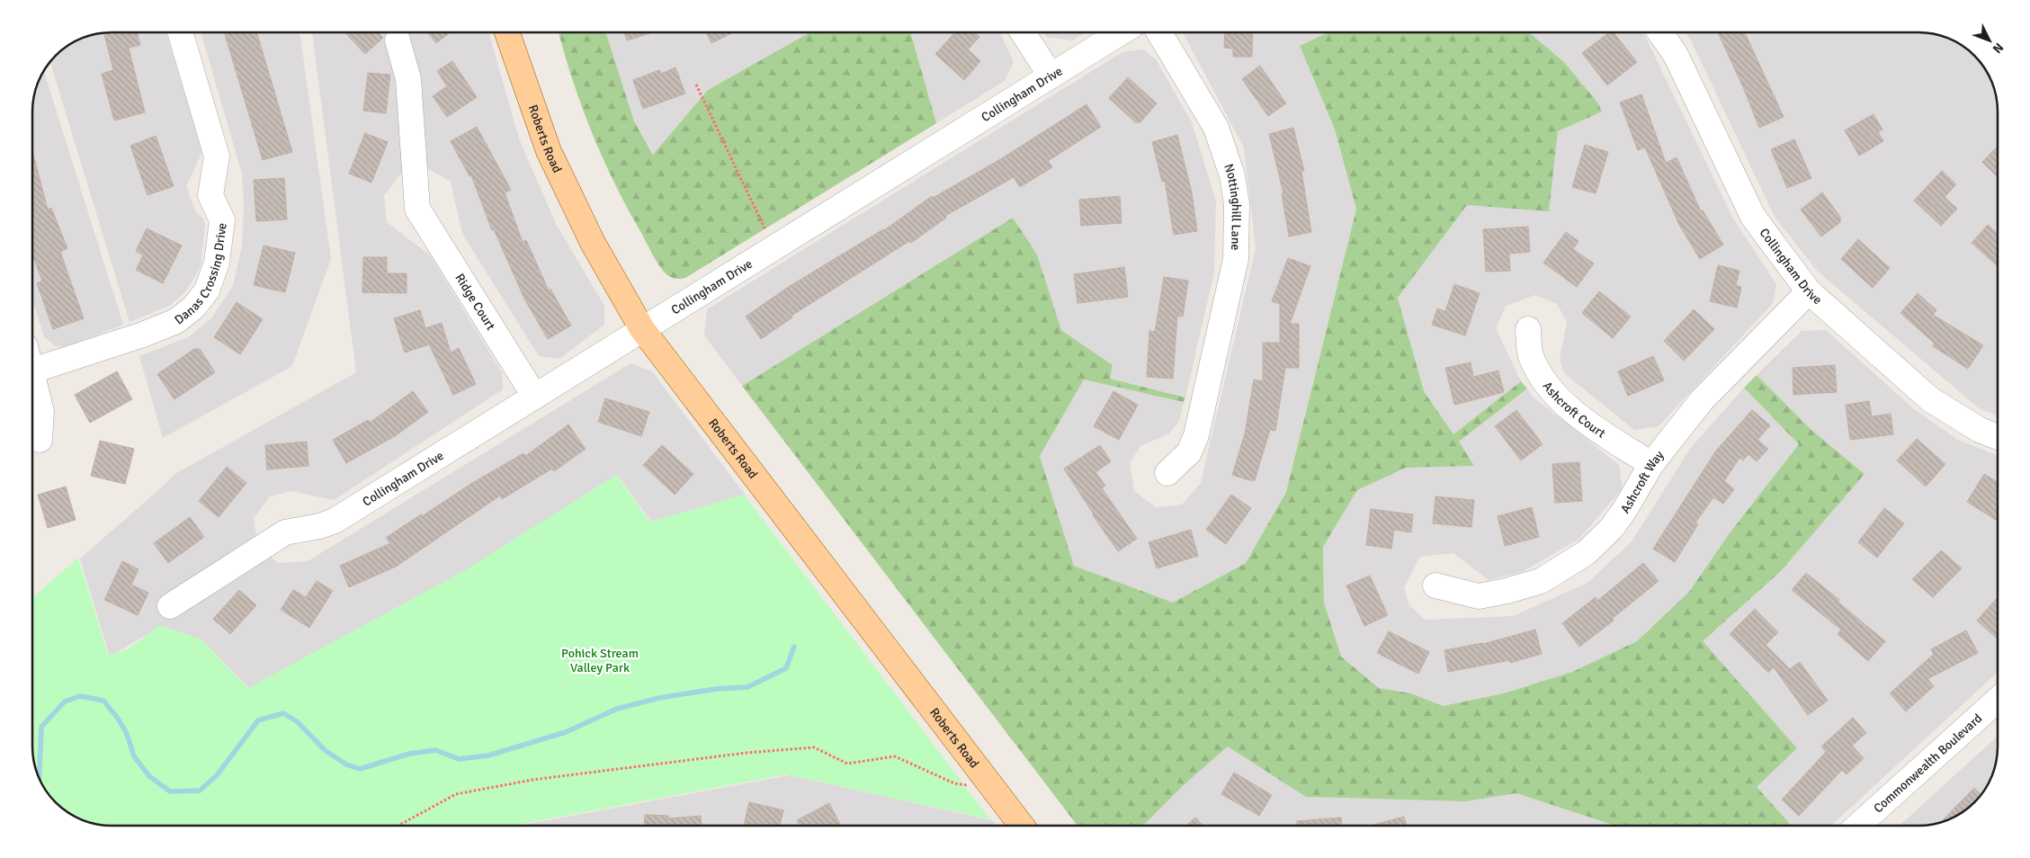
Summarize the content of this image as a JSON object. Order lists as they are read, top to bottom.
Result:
{
  "streets": {
    "main road": ["Roberts Road"],
    "street": [
      "Collingham Drive",
      "Nottinghill Lane",
      "Danas Crossing Drive",
      "Ridge Court",
      "Ashcroft Court",
      "Ashcroft Way",
      "Commonwealth Boulevard"
    ]
  },
  "crossings": [
    ["Collingham Drive", "Roberts Road"],
    ["Collingham Drive", "Ridge Court"],
    ["Collingham Drive", "Ashcroft Way"],
    ["Ashcroft Court", "Ashcroft Way"]
  ],
  "parks": ["Pohick Stream Valley Park"],
  "north": "bottom right"
}
